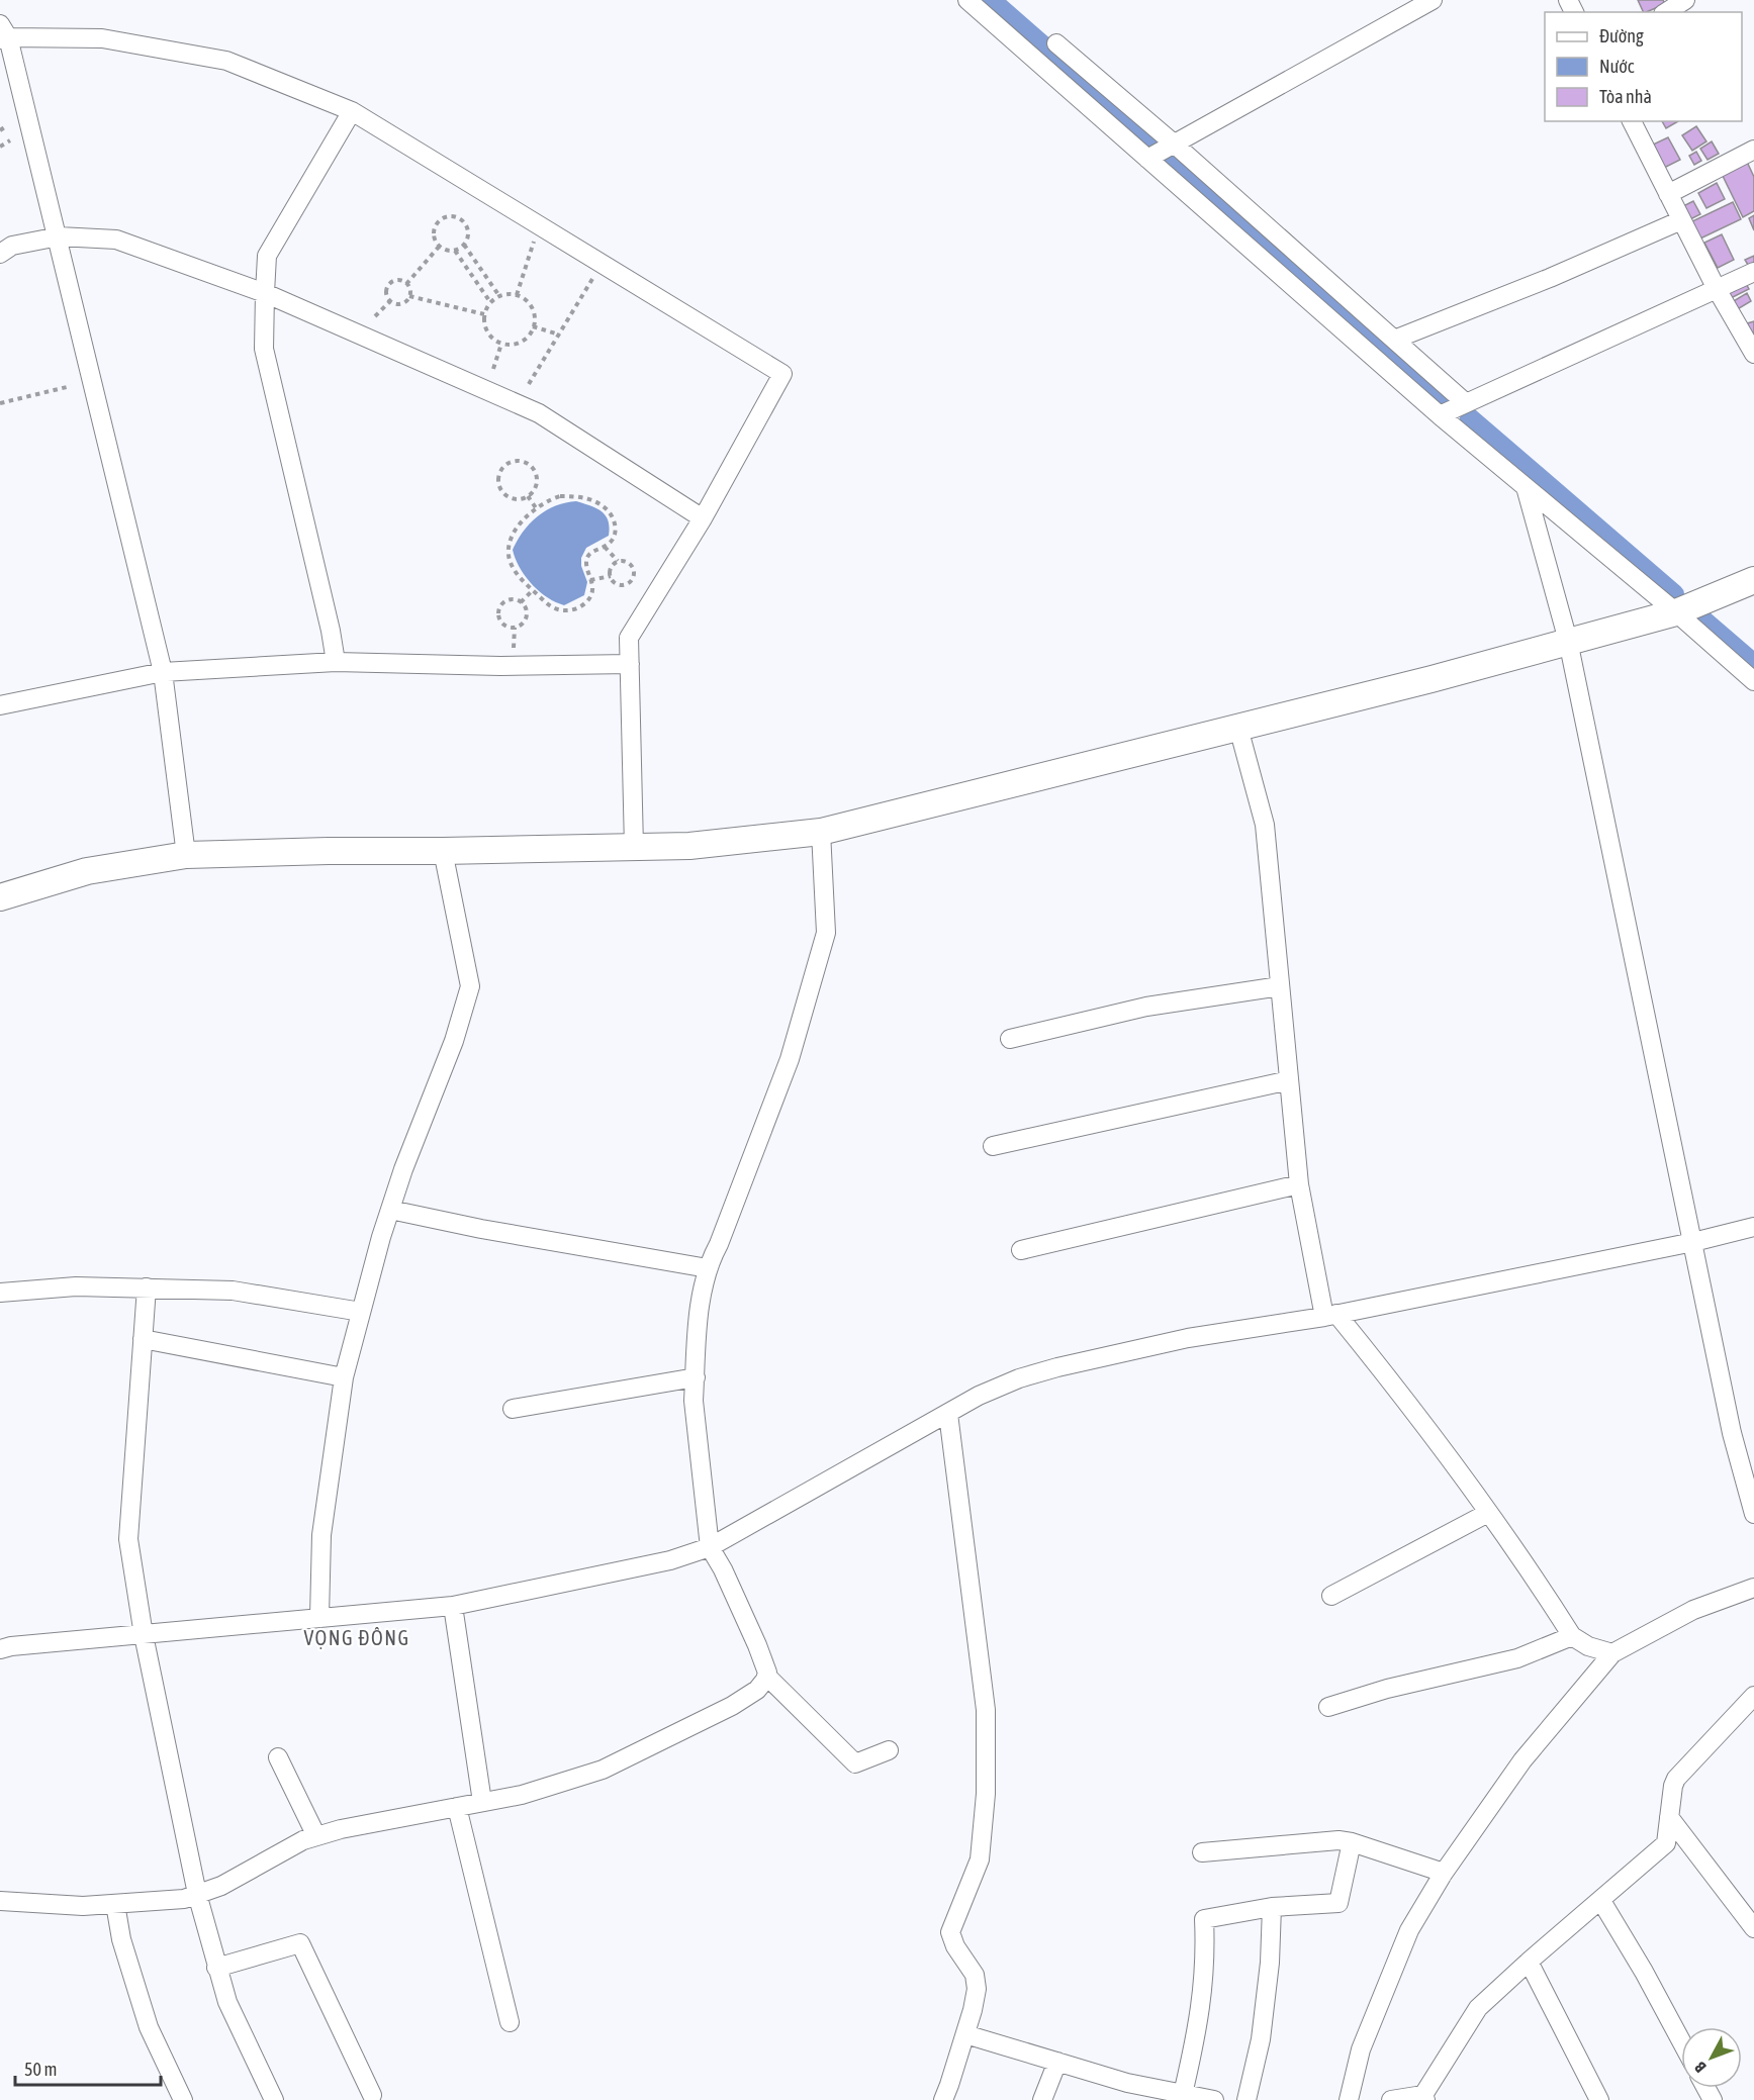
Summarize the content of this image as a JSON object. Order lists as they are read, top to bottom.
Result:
{
  "districts": ["VỌNG ĐÔNG"],
  "legend": ["Đường", "Nước", "Tòa nhà"],
  "scale_bar": "50 m",
  "north": "bottom left"
}
